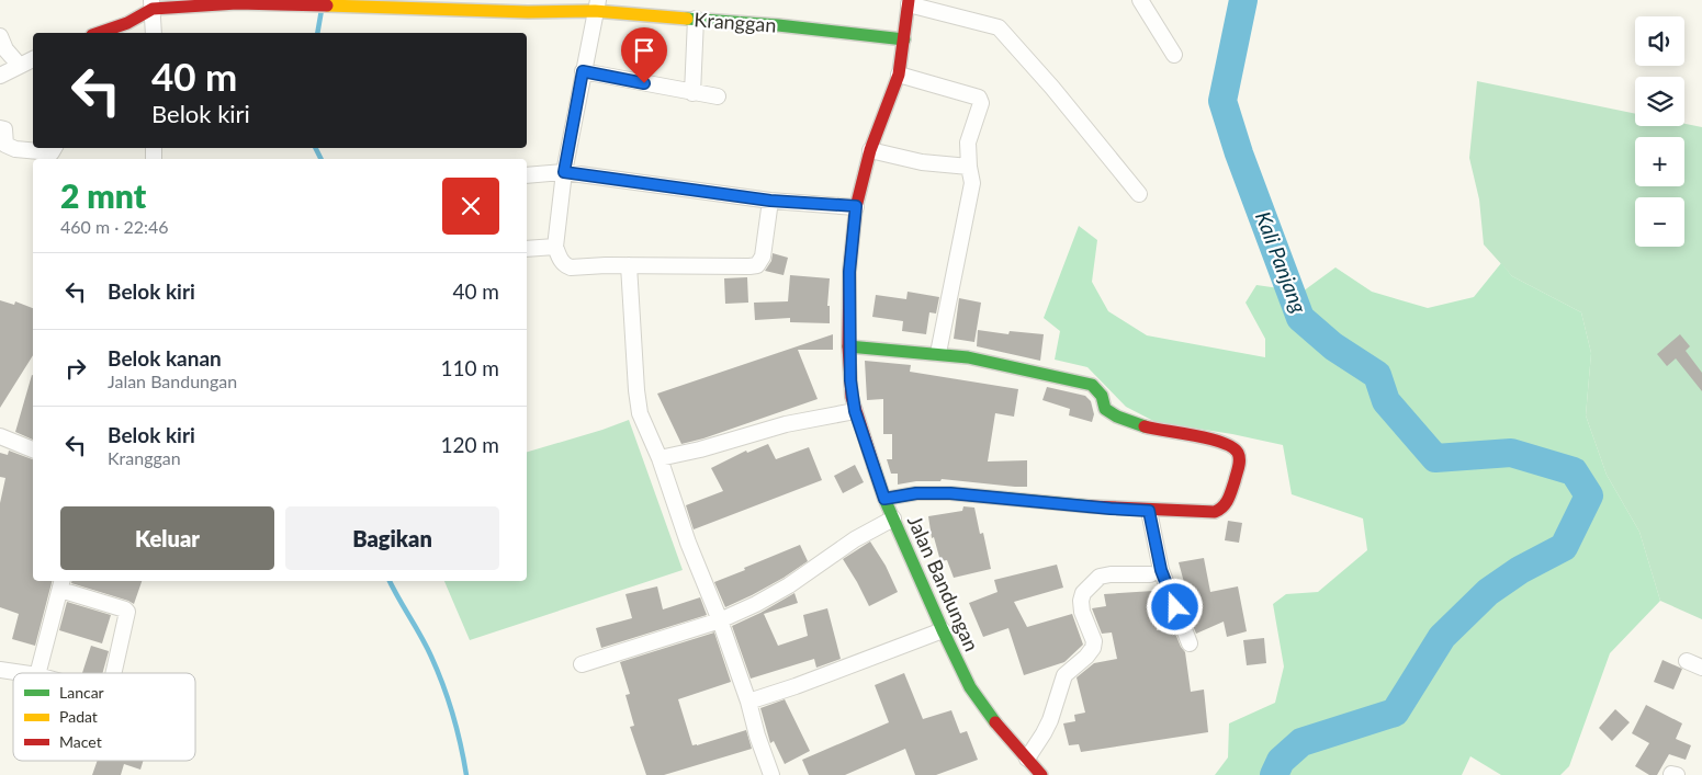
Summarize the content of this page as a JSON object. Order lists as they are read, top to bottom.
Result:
{
  "streets": {
    "street": ["Kranggan", "Jalan Bandungan"]
  },
  "crossings": [
    ["Kranggan", "Jalan Bandungan"]
  ],
  "water": ["Kali Panjang"],
  "legend": ["Lancar", "Padat", "Macet"],
  "page": {
    "map_buttons": ["+", "−"],
    "turn": ["40 m", "Belok kiri"],
    "heading": ["2 mnt", "460 m · 22:46"],
    "list": [
      {
        "name": "Belok kiri",
        "value": "40 m"
      },
      {
        "name": "Belok kanan",
        "note": "Jalan Bandungan",
        "value": "110 m"
      },
      {
        "name": "Belok kiri",
        "note": "Kranggan",
        "value": "120 m"
      }
    ],
    "buttons": ["Keluar", "Bagikan"]
  }
}
